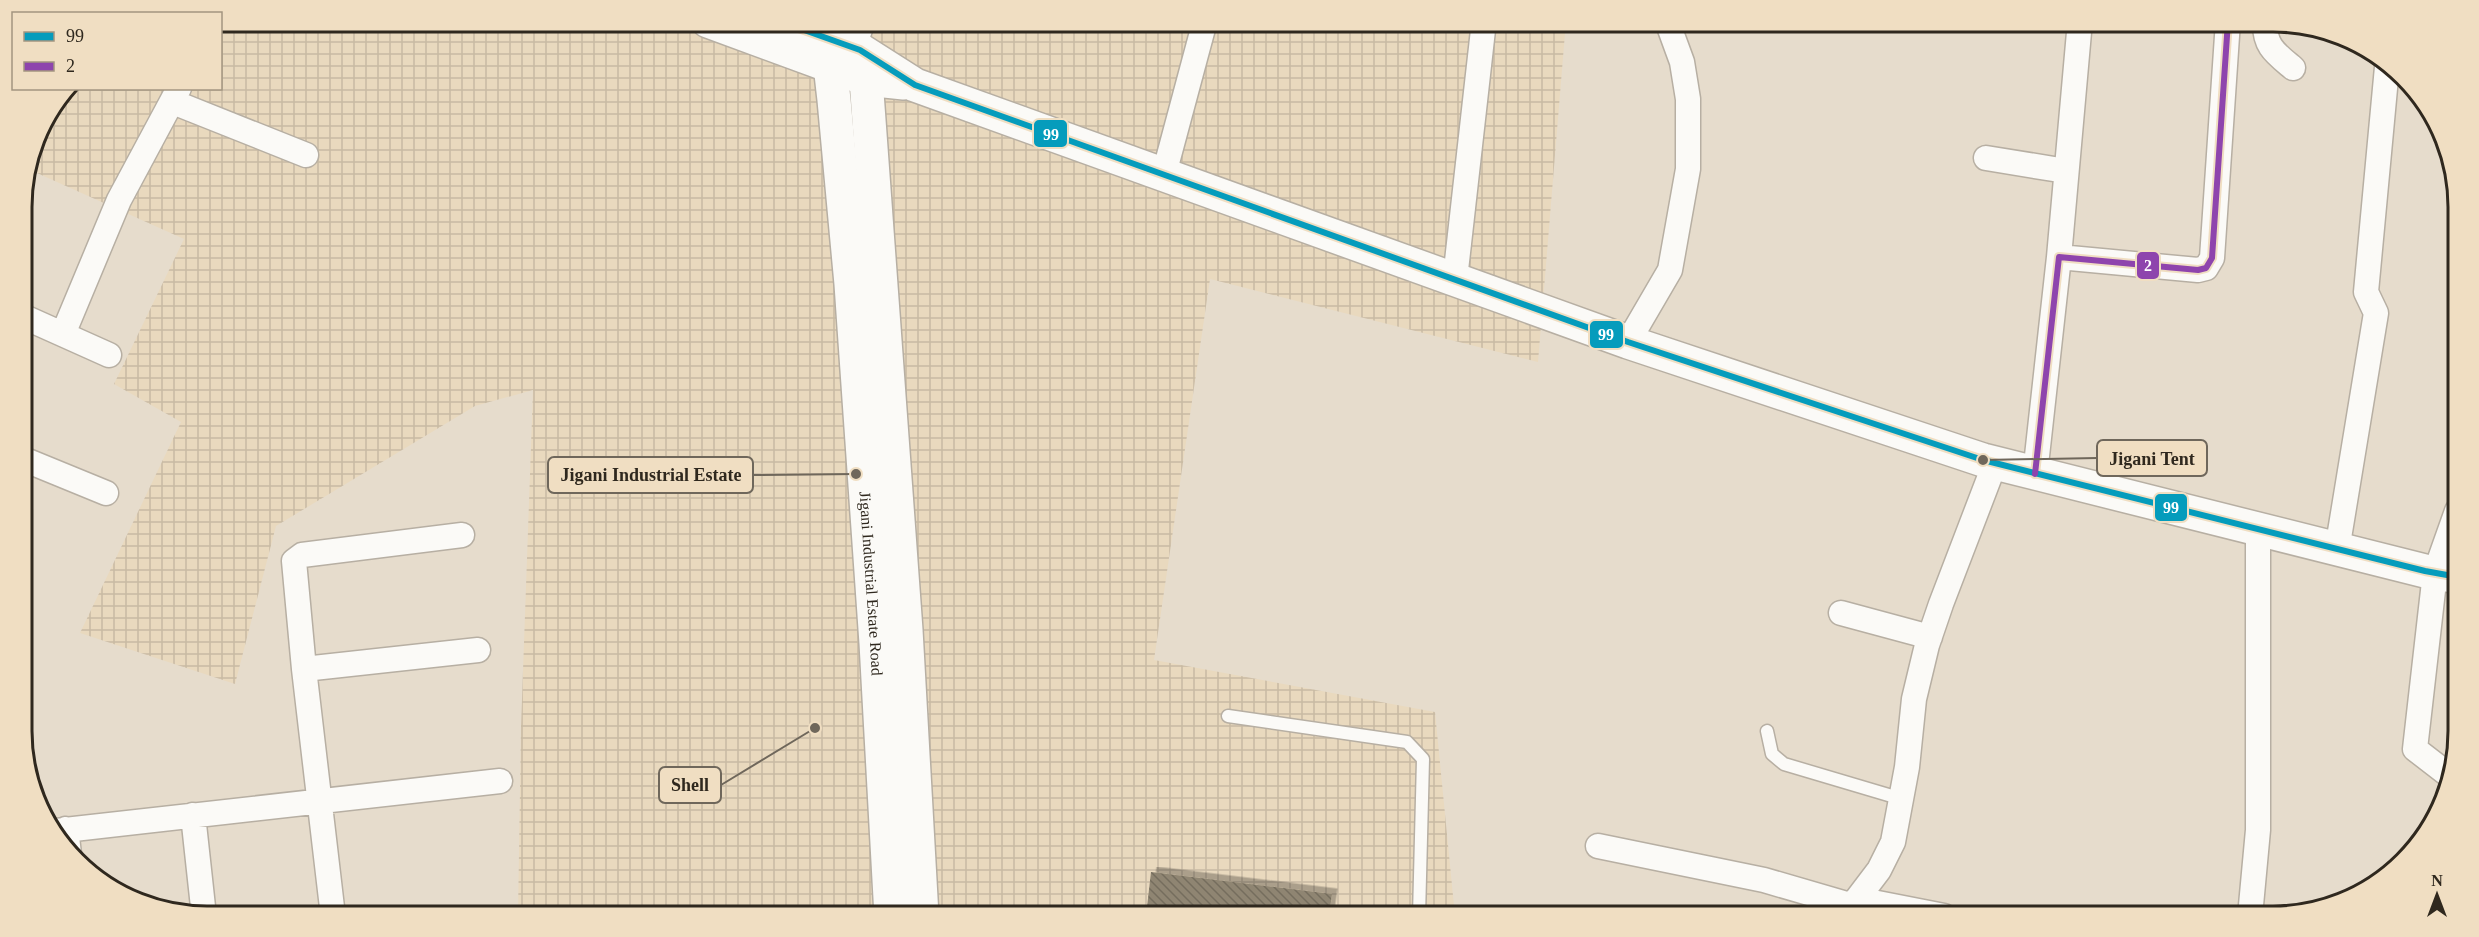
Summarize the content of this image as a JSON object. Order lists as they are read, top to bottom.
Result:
{
  "streets": {
    "main road": ["Jigani Industrial Estate Road"]
  },
  "places": ["Jigani Tent", "Jigani Industrial Estate", "Shell"],
  "lines": ["transit line 99", "transit line 2"],
  "legend": ["99", "2"],
  "north": "top"
}
